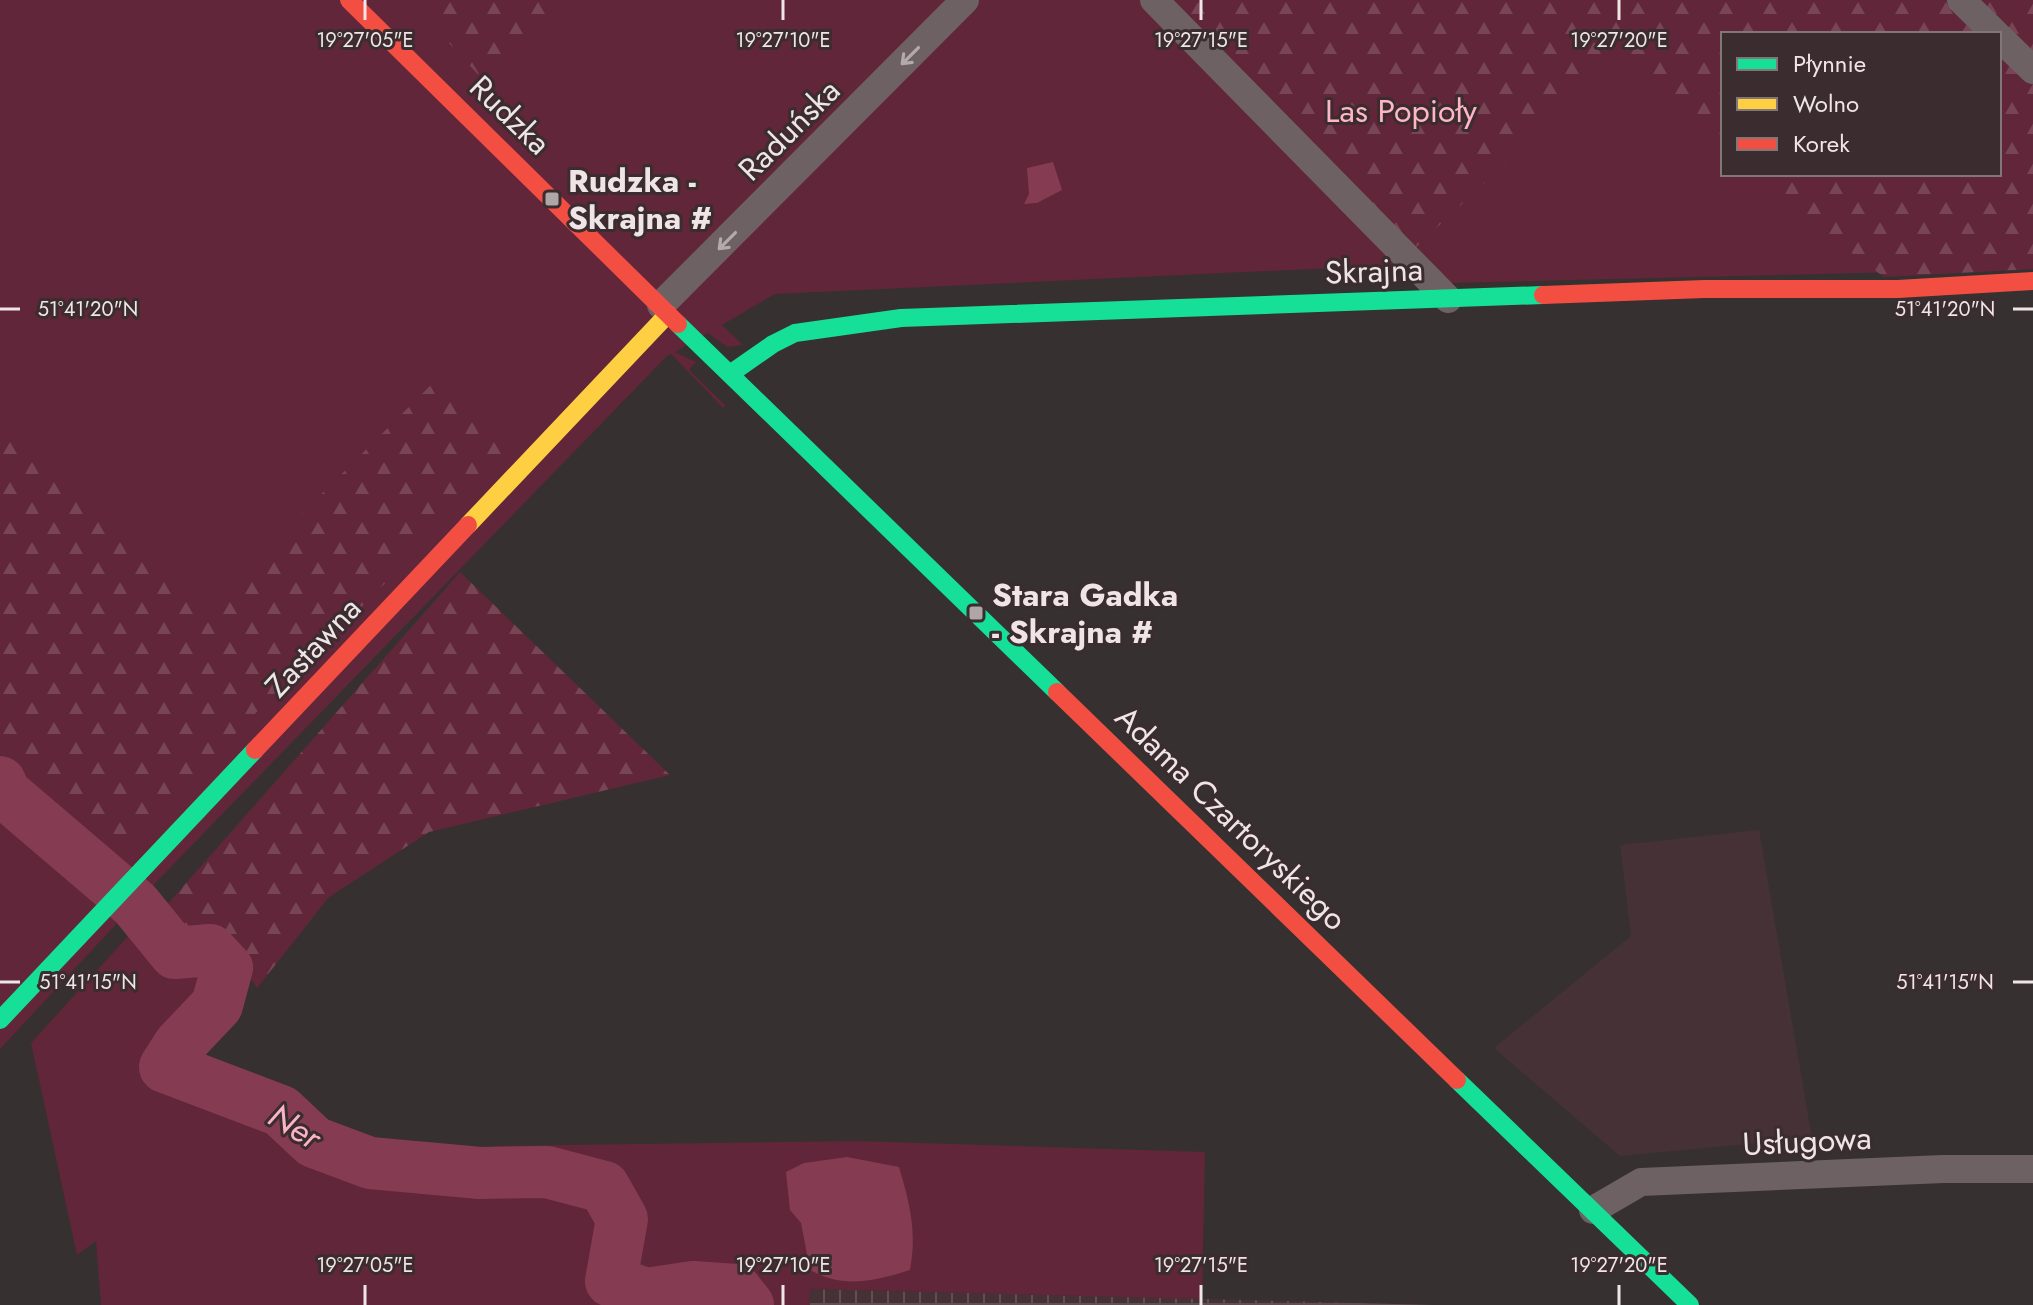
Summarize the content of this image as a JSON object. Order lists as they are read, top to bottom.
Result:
{
  "streets": {
    "street": [
      "Rudzka",
      "Raduńska",
      "Skrajna",
      "Zastawna",
      "Adama Czartoryskiego",
      "Usługowa"
    ]
  },
  "crossings": [
    ["Rudzka", "Raduńska"],
    ["Rudzka", "Skrajna"],
    ["Rudzka", "Zastawna"],
    ["Rudzka", "Adama Czartoryskiego"],
    ["Raduńska", "Zastawna"],
    ["Skrajna", "Adama Czartoryskiego"],
    ["Adama Czartoryskiego", "Usługowa"]
  ],
  "one_way": ["Raduńska"],
  "water": ["Ner"],
  "parks": ["Las Popioły"],
  "places": {
    "transit": ["Rudzka - Skrajna #", "Stara Gadka - Skrajna #"]
  },
  "legend": ["Płynnie", "Wolno", "Korek"],
  "coordinates": [
    "19°27'05\"E",
    "19°27'10\"E",
    "19°27'15\"E",
    "19°27'20\"E",
    "51°41'20\"N",
    "51°41'15\"N"
  ]
}
